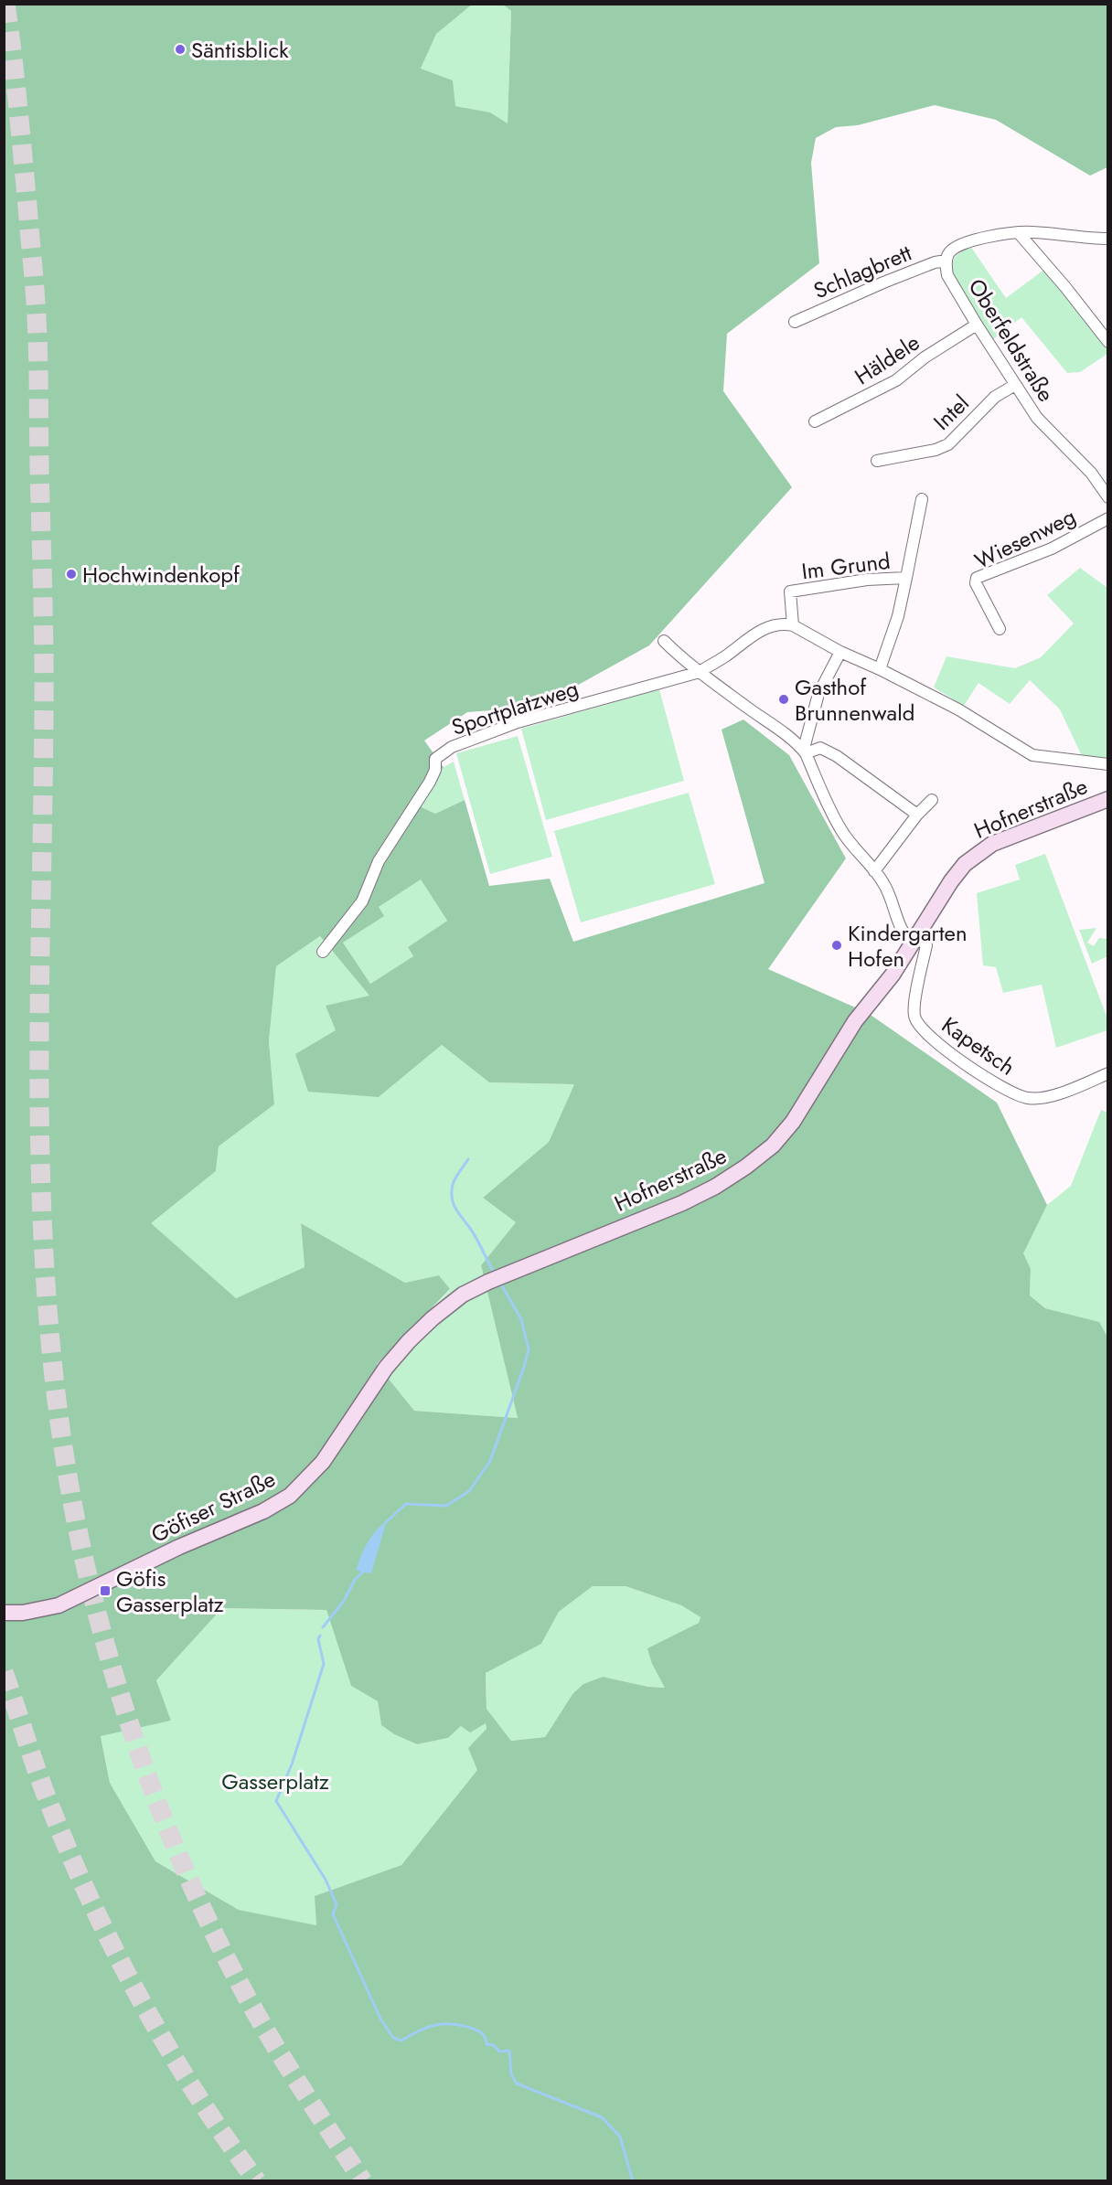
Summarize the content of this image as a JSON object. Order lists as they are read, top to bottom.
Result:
{
  "streets": {
    "main road": ["Hofnerstraße", "Göfiser Straße"],
    "street": [
      "Schlagbrett",
      "Oberfeldstraße",
      "Häldele",
      "Intel",
      "Wiesenweg",
      "Im Grund",
      "Sportplatzweg",
      "Kapetsch"
    ]
  },
  "crossings": [
    ["Schlagbrett", "Oberfeldstraße"],
    ["Oberfeldstraße", "Häldele"],
    ["Oberfeldstraße", "Intel"],
    ["Im Grund", "Sportplatzweg"],
    ["Hofnerstraße", "Kapetsch"],
    ["Hofnerstraße", "Göfiser Straße"]
  ],
  "parks": ["Gasserplatz"],
  "places": {
    "other": [
      "Säntisblick",
      "Hochwindenkopf",
      "Gasthof Brunnenwald",
      "Kindergarten Hofen"
    ],
    "transit": ["Göfis Gasserplatz"]
  }
}
